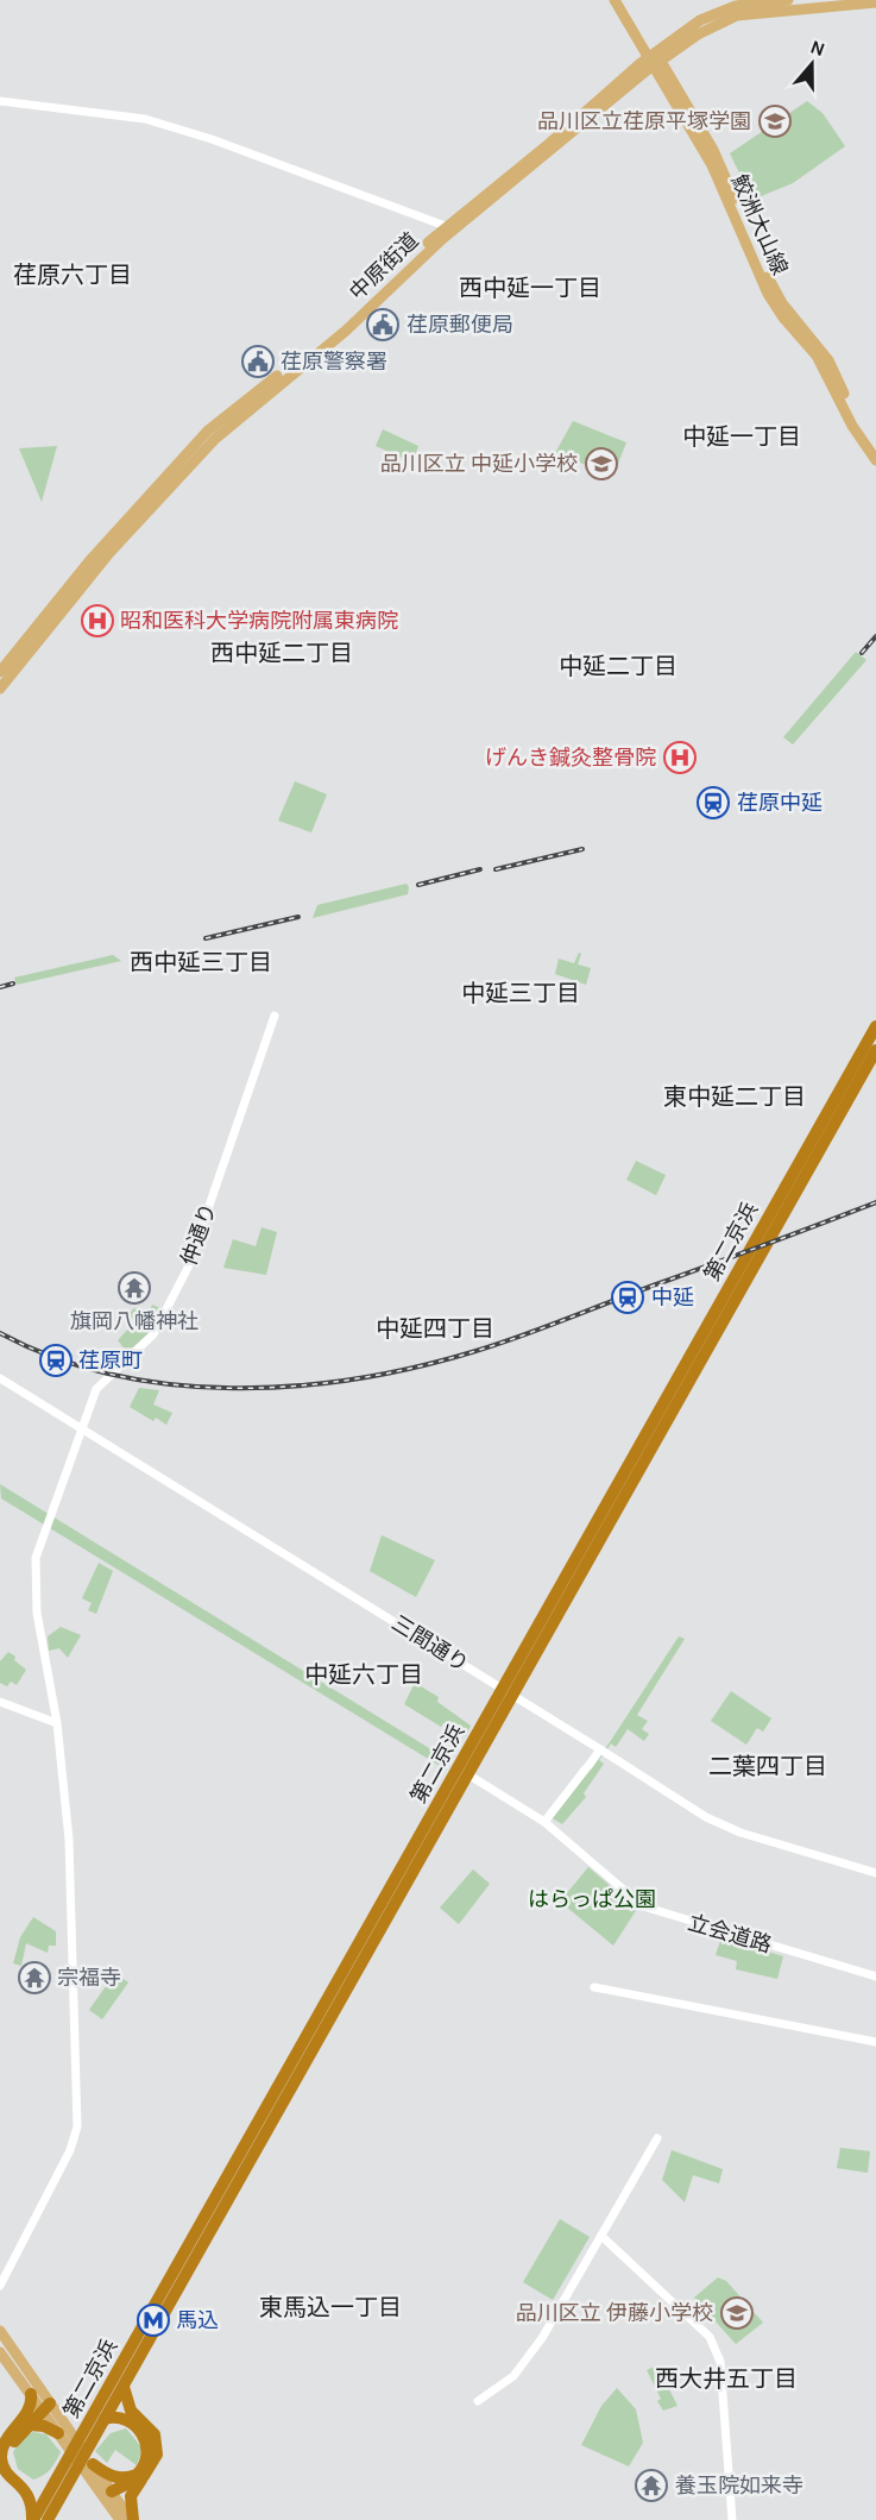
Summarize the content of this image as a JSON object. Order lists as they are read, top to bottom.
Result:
{
  "streets": {
    "highway": ["第二京浜"],
    "main road": ["鮫洲大山線", "中原街道"],
    "street": ["仲通り", "三間通り", "立会道路"]
  },
  "crossings": [
    ["鮫洲大山線", "中原街道"],
    ["仲通り", "三間通り"],
    ["第二京浜", "三間通り"],
    ["第二京浜", "立会道路"]
  ],
  "districts": [
    "荏原六丁目",
    "西中延一丁目",
    "中延一丁目",
    "西中延二丁目",
    "中延二丁目",
    "西中延三丁目",
    "中延三丁目",
    "東中延二丁目",
    "中延四丁目",
    "中延六丁目",
    "二葉四丁目",
    "東馬込一丁目",
    "西大井五丁目"
  ],
  "parks": ["はらっぱ公園"],
  "places": {
    "school or university": ["品川区立荏原平塚学園", "品川区立 中延小学校", "品川区立 伊藤小学校"],
    "public building": ["荏原郵便局", "荏原警察署"],
    "hospital": ["昭和医科大学病院附属東病院", "げんき鍼灸整骨院"],
    "station": ["荏原中延", "中延", "荏原町"],
    "temple": ["旗岡八幡神社", "宗福寺", "養玉院如来寺"],
    "metro station": ["馬込"]
  },
  "north": "top"
}
